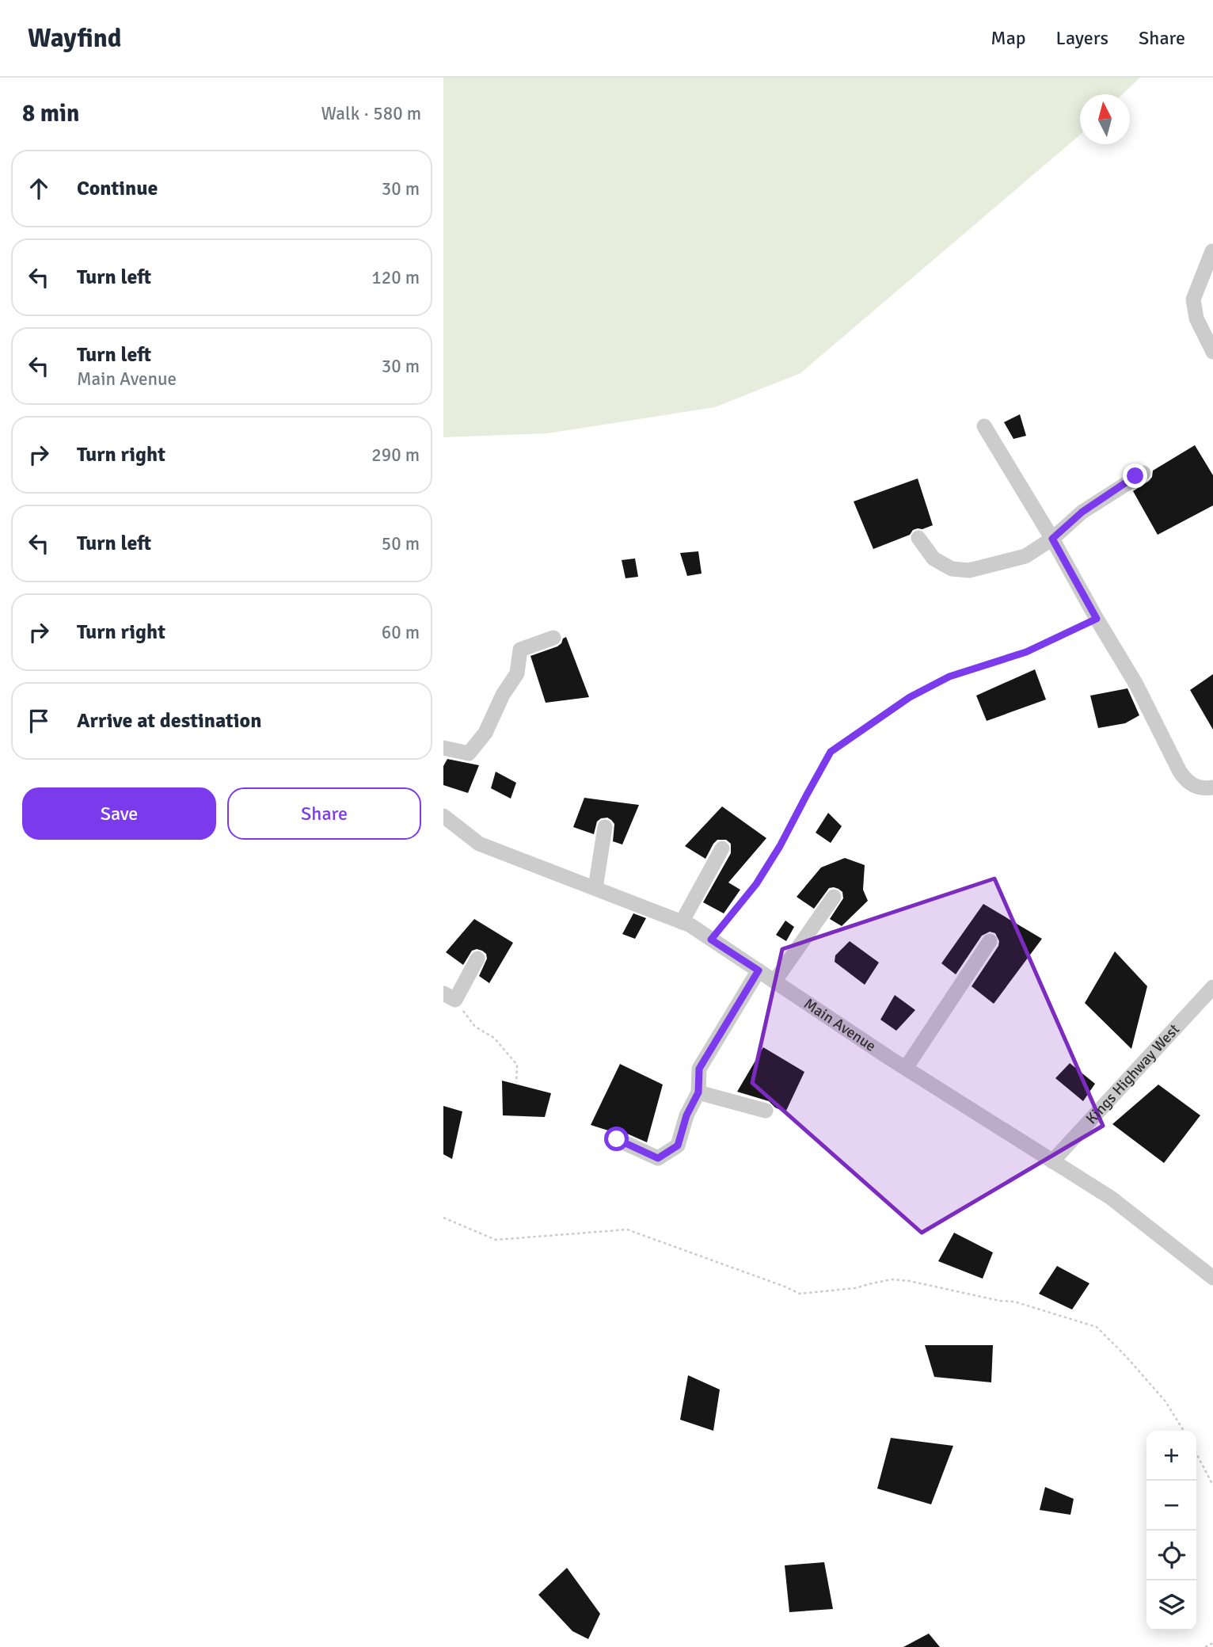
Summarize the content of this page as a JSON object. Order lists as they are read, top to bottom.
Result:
{
  "streets": {
    "street": ["Main Avenue", "Kings Highway West"]
  },
  "crossings": [
    ["Main Avenue", "Kings Highway West"]
  ],
  "north": "top",
  "page": {
    "header": "Wayfind",
    "nav": ["Map", "Layers", "Share"],
    "heading": ["8 min", "Walk · 580 m"],
    "list": [
      ["Continue", "30 m"],
      ["Turn left", "120 m"],
      ["Turn left", "Main Avenue", "30 m"],
      ["Turn right", "290 m"],
      ["Turn left", "50 m"],
      ["Turn right", "60 m"],
      "Arrive at destination"
    ],
    "buttons": ["Save", "Share"],
    "map_buttons": ["+", "−"]
  }
}
